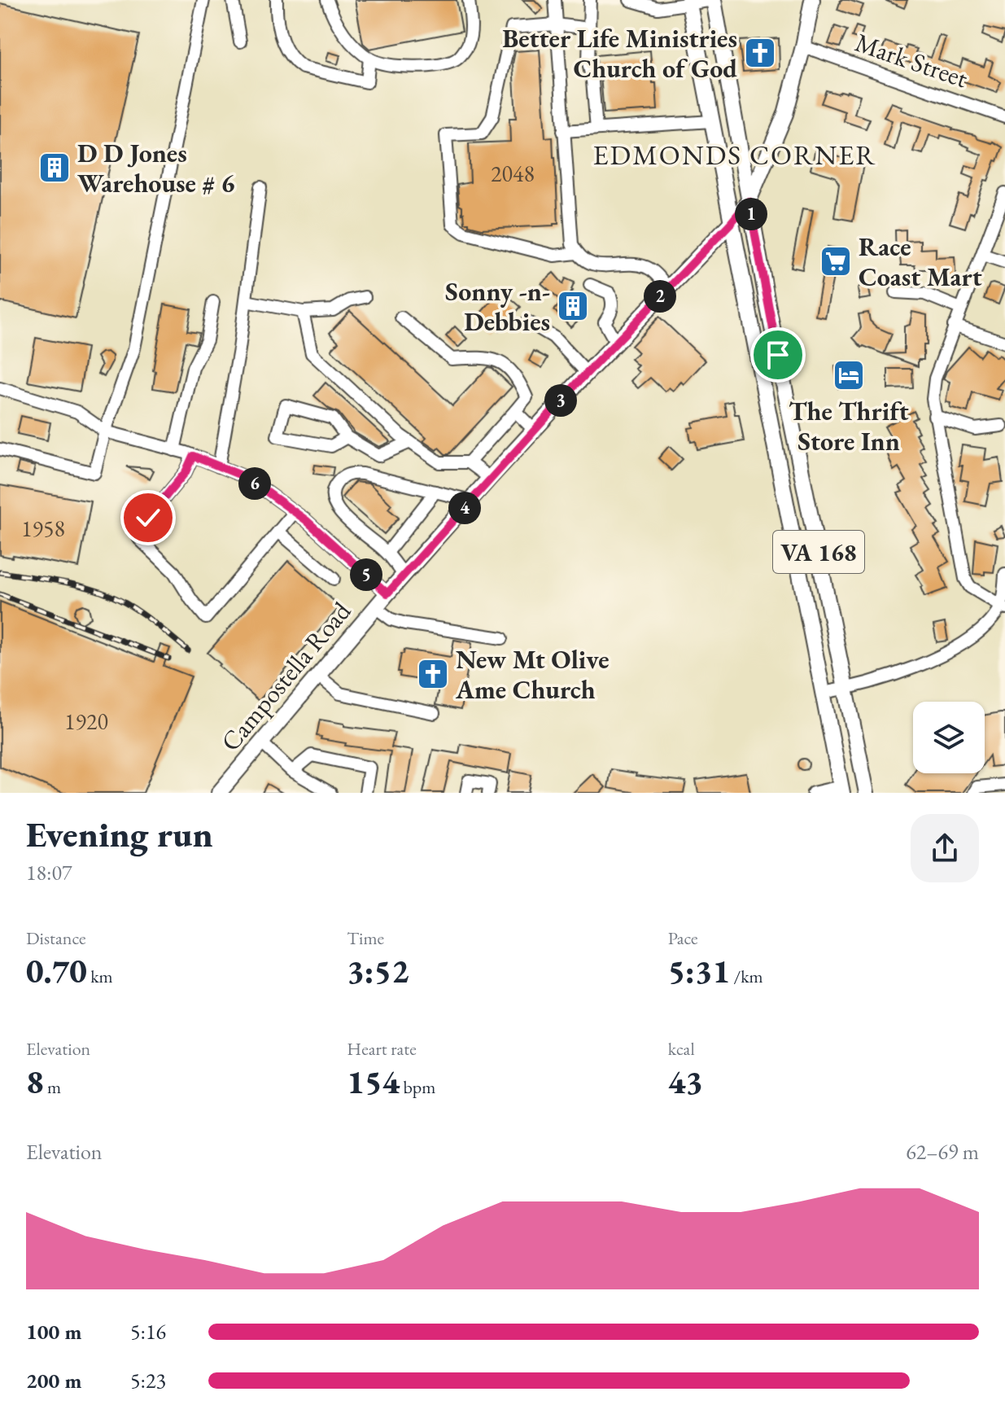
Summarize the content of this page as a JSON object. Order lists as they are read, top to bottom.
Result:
{
  "streets": {
    "main road": ["VA 168", "Campostella Road"],
    "street": ["Mark Street"]
  },
  "crossings": [
    ["Mark Street", "Campostella Road"],
    ["VA 168", "Campostella Road"]
  ],
  "districts": ["EDMONDS CORNER"],
  "places": {
    "church": ["Better Life Ministries Church of God", "New Mt Olive Ame Church"],
    "building": ["D D Jones Warehouse # 6", "Sonny -n- Debbies"],
    "supermarket": ["Race Coast Mart"],
    "hotel": ["The Thrift Store Inn"]
  },
  "house_numbers": ["2048", "1958", "1920"],
  "page": {
    "pins": [
      "1",
      "2",
      "3",
      "6",
      "4",
      "5"
    ],
    "heading": ["Evening run", "18:07"],
    "stats": [
      ["Distance", "0.70 km"],
      ["Time", "3:52"],
      ["Pace", "5:31 /km"],
      ["Elevation", "8 m"],
      ["Heart rate", "154 bpm"],
      ["kcal", "43"]
    ],
    "chart": ["Elevation", "62–69 m"],
    "list": [
      {
        "name": "100 m",
        "note": "5:16"
      },
      {
        "name": "200 m",
        "note": "5:23"
      }
    ]
  }
}
